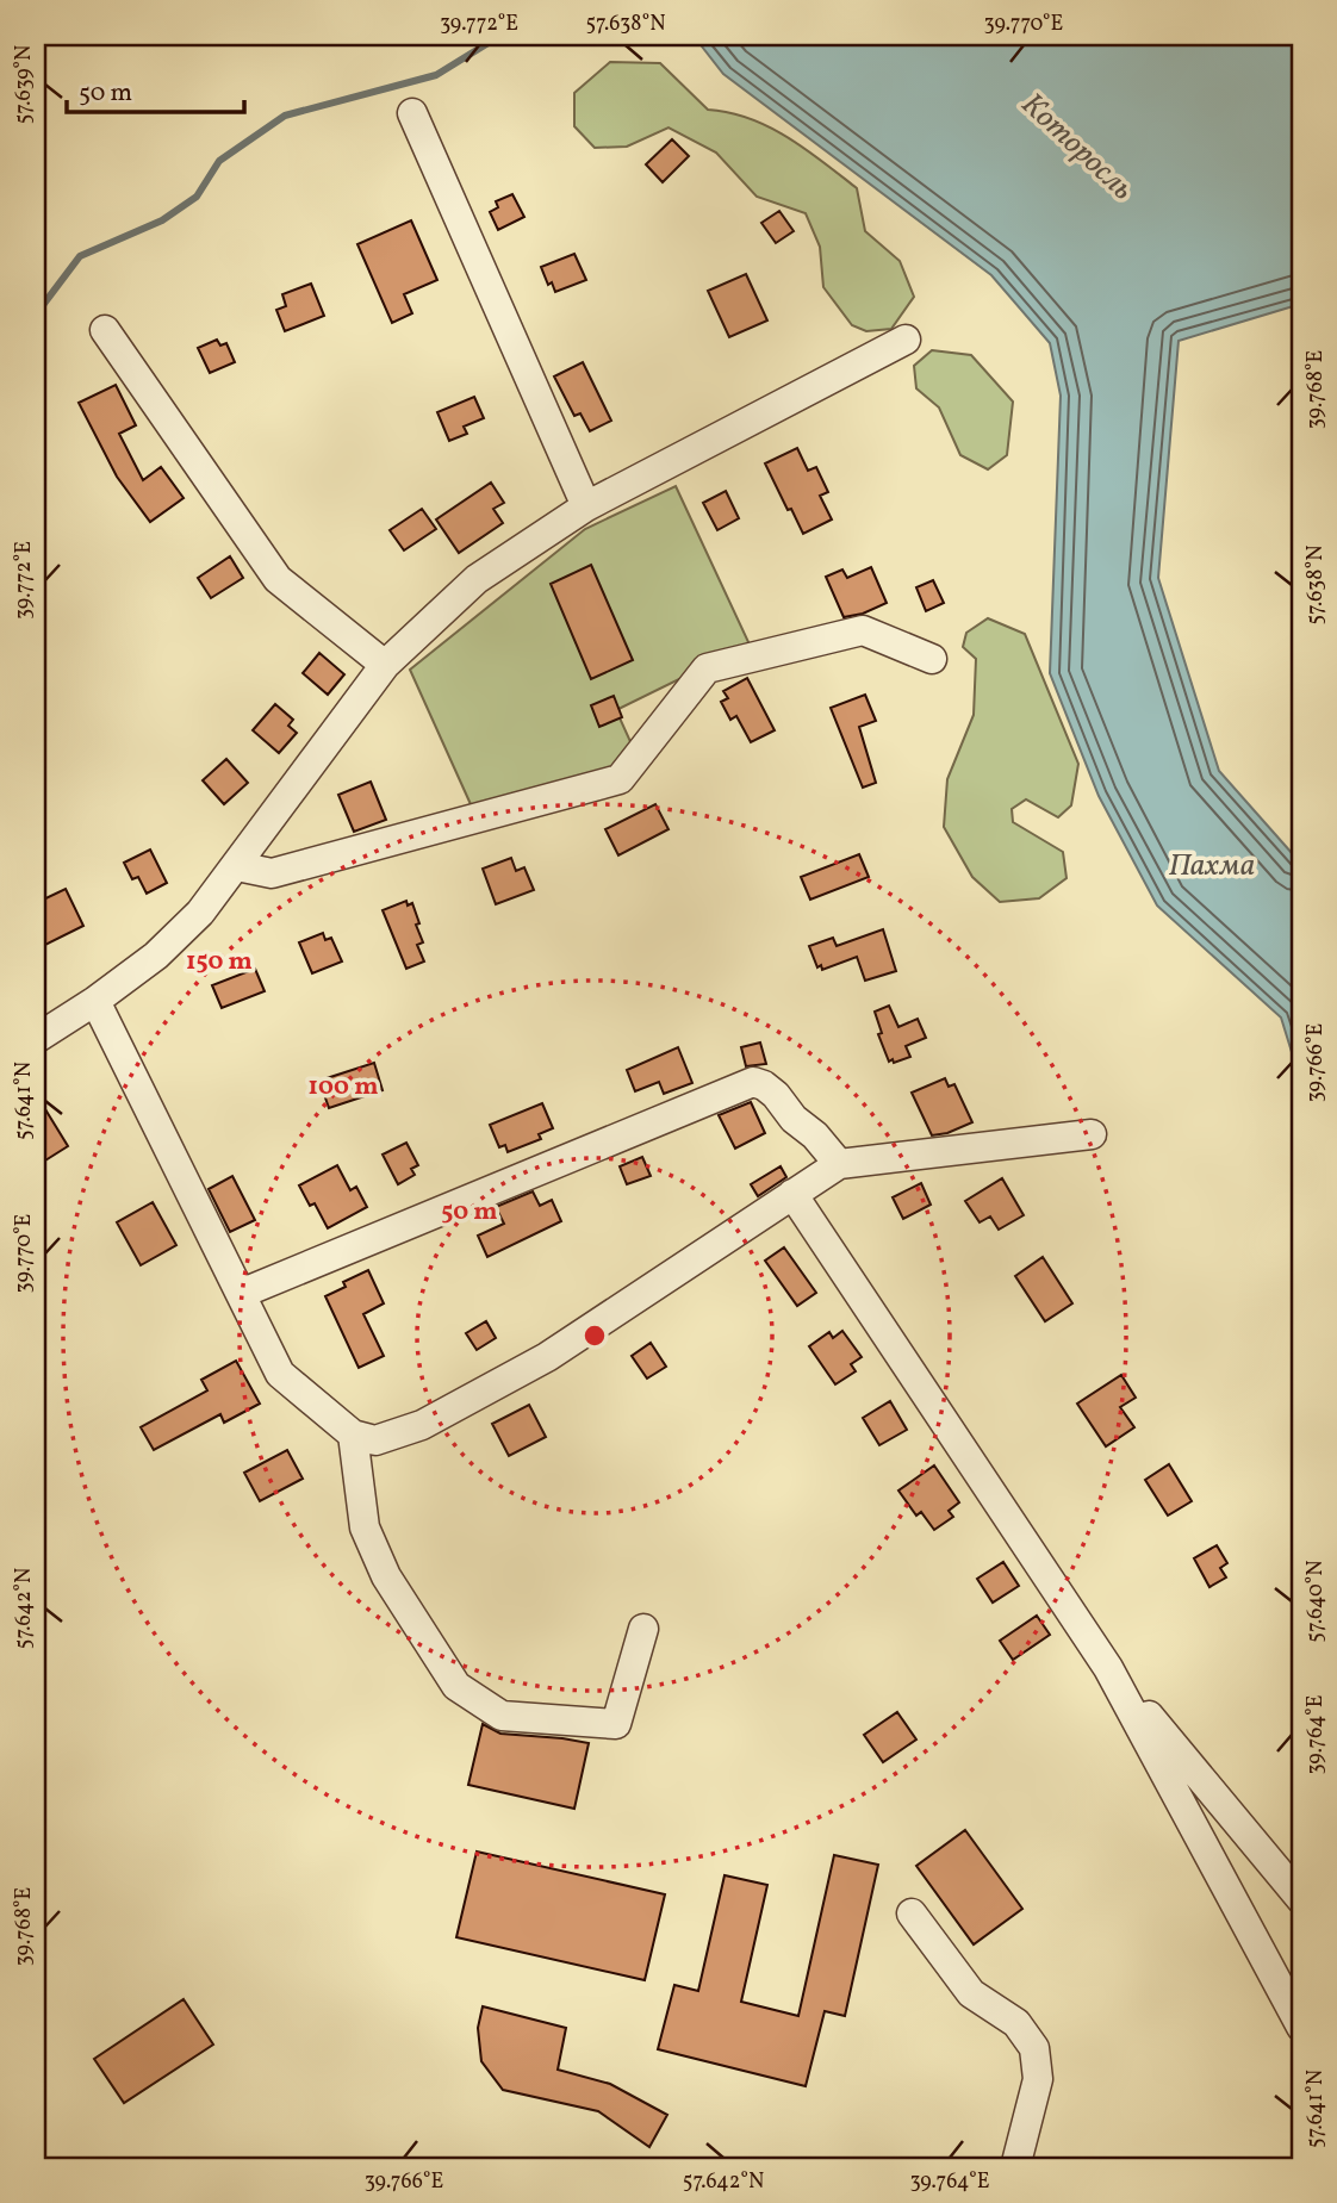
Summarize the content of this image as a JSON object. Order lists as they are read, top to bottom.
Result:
{
  "water": ["Которосль", "Пахма"],
  "scale_bar": "50 m",
  "coordinates": [
    "39.772°E",
    "57.638°N",
    "39.770°E",
    "57.639°N",
    "39.768°E",
    "39.766°E",
    "57.641°N",
    "57.640°N",
    "57.642°N",
    "39.764°E"
  ],
  "rings": ["150 m", "100 m", "50 m"]
}
